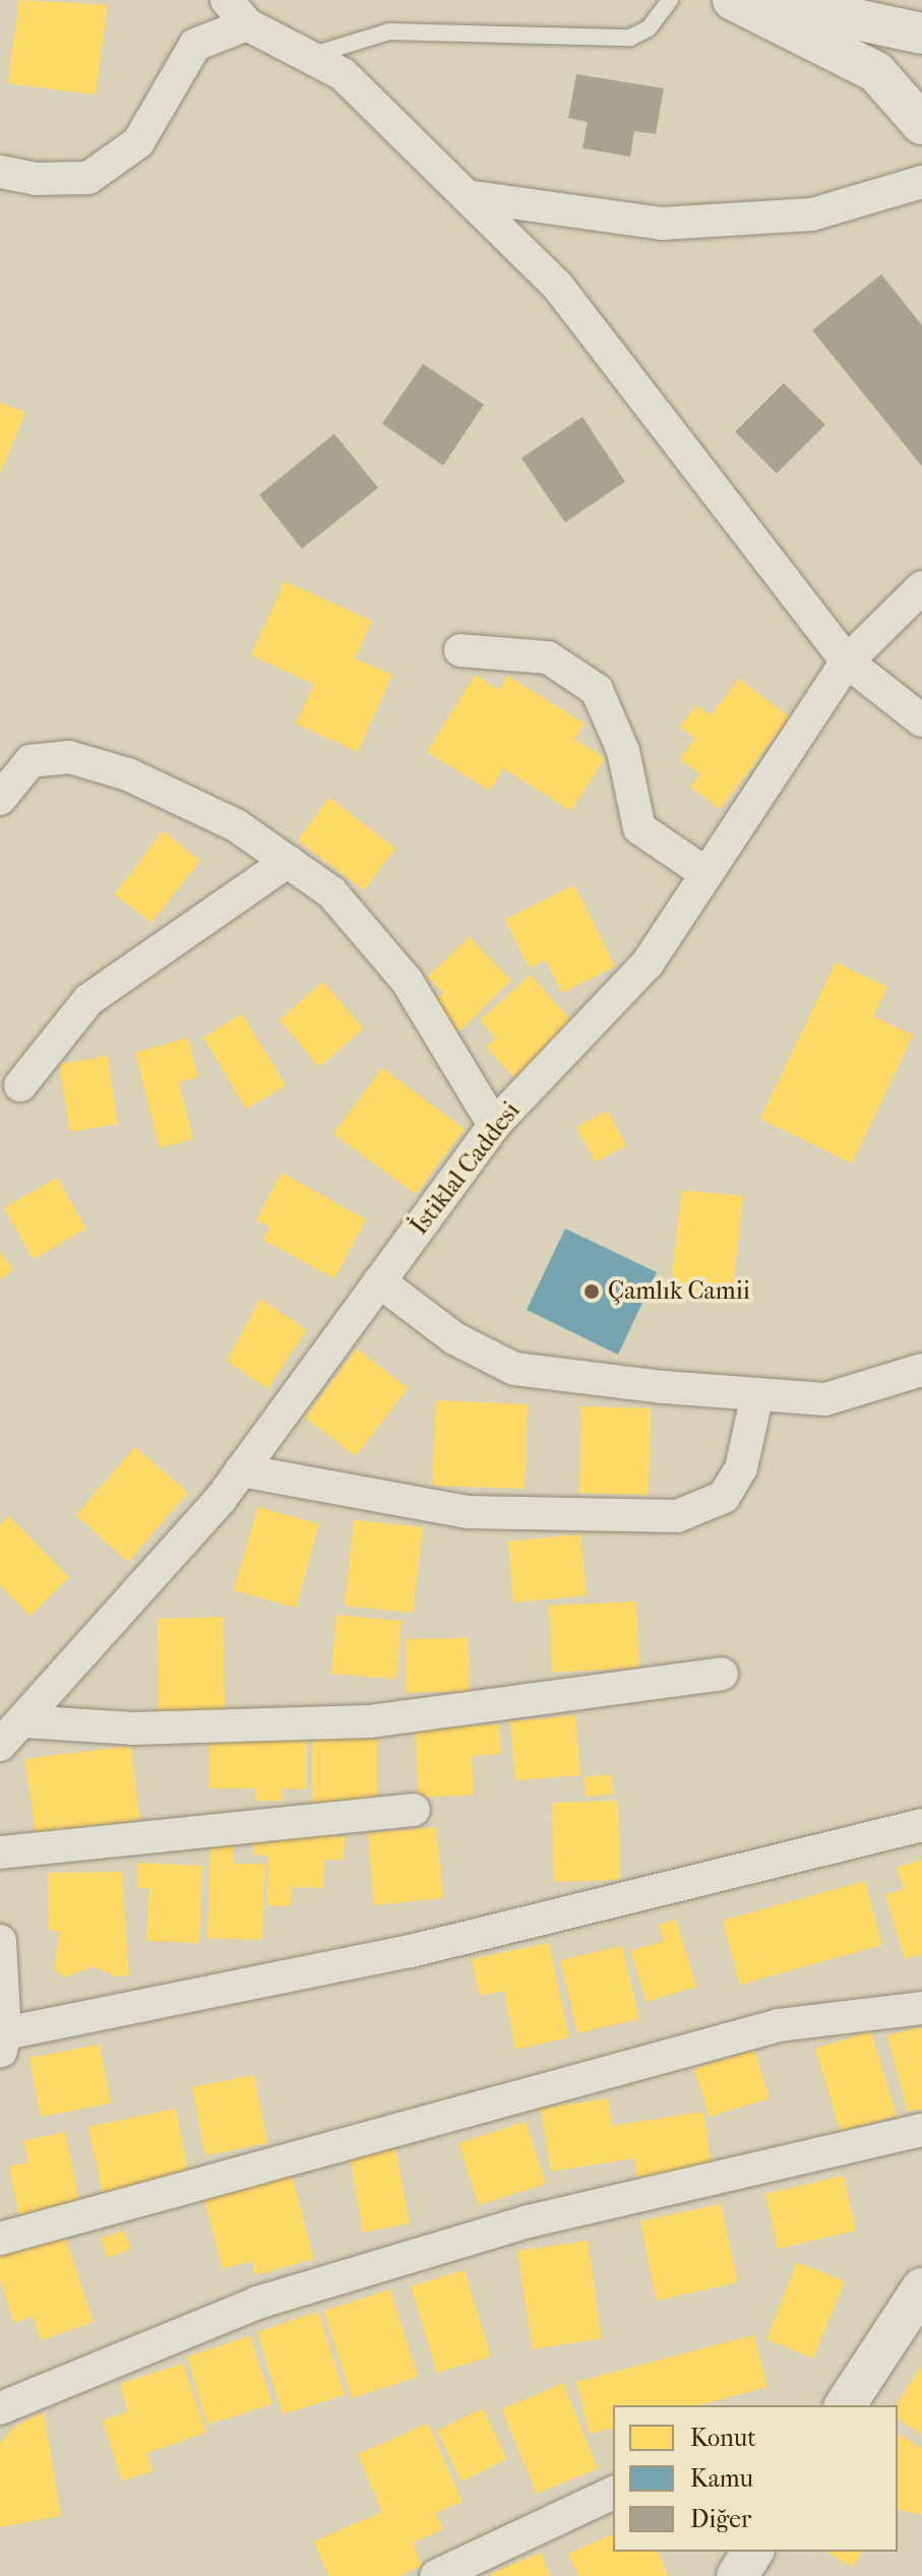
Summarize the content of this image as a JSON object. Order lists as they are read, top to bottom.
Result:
{
  "streets": {
    "street": ["İstiklal Caddesi"]
  },
  "places": ["Çamlık Camii"],
  "legend": ["Konut", "Kamu", "Diğer"]
}
